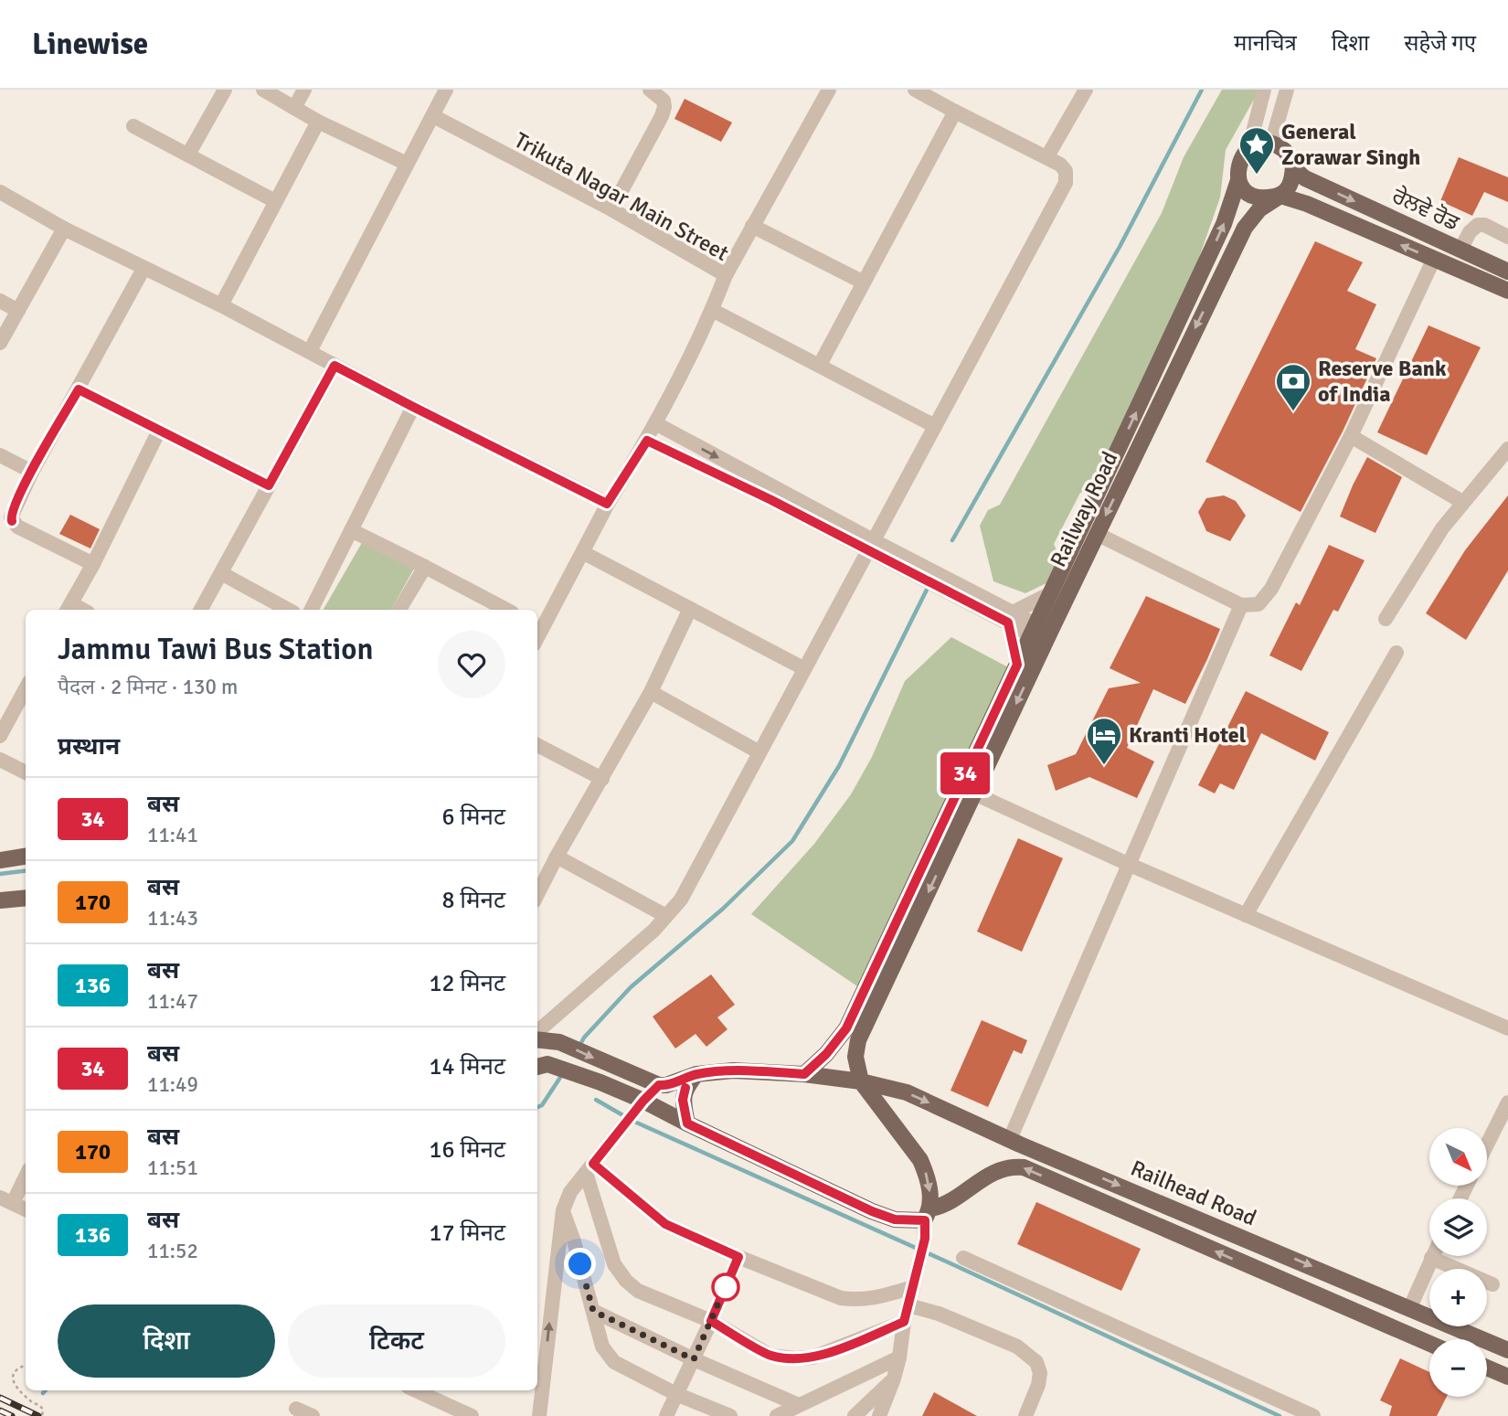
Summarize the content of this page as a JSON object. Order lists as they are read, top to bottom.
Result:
{
  "streets": {
    "main road": ["ਰੇਲਵੇ ਰੋਡ", "Railway Road", "Railhead Road"],
    "street": ["Trikuta Nagar Main Street"]
  },
  "crossings": [
    ["ਰੇਲਵੇ ਰੋਡ", "Railway Road"],
    ["Railway Road", "Railhead Road"]
  ],
  "places": {
    "place": ["General Zorawar Singh"],
    "bank": ["Reserve Bank of India"],
    "hotel": ["Kranti Hotel"]
  },
  "lines": ["bus line 34"],
  "north": "bottom right",
  "page": {
    "header": "Linewise",
    "nav": ["मानचित्र", "दिशा", "सहेजे गए"],
    "on_map": "34",
    "heading": [
      ["Jammu Tawi Bus Station", "पैदल · 2 मिनट · 130 m"],
      "प्रस्थान"
    ],
    "list": [
      {
        "mark": "34",
        "name": "बस",
        "note": "11:41",
        "value": "6 मिनट"
      },
      {
        "mark": "170",
        "name": "बस",
        "note": "11:43",
        "value": "8 मिनट"
      },
      {
        "mark": "136",
        "name": "बस",
        "note": "11:47",
        "value": "12 मिनट"
      },
      {
        "mark": "34",
        "name": "बस",
        "note": "11:49",
        "value": "14 मिनट"
      },
      {
        "mark": "170",
        "name": "बस",
        "note": "11:51",
        "value": "16 मिनट"
      },
      {
        "mark": "136",
        "name": "बस",
        "note": "11:52",
        "value": "17 मिनट"
      }
    ],
    "map_buttons": ["+", "−"],
    "buttons": ["दिशा", "टिकट"]
  }
}
